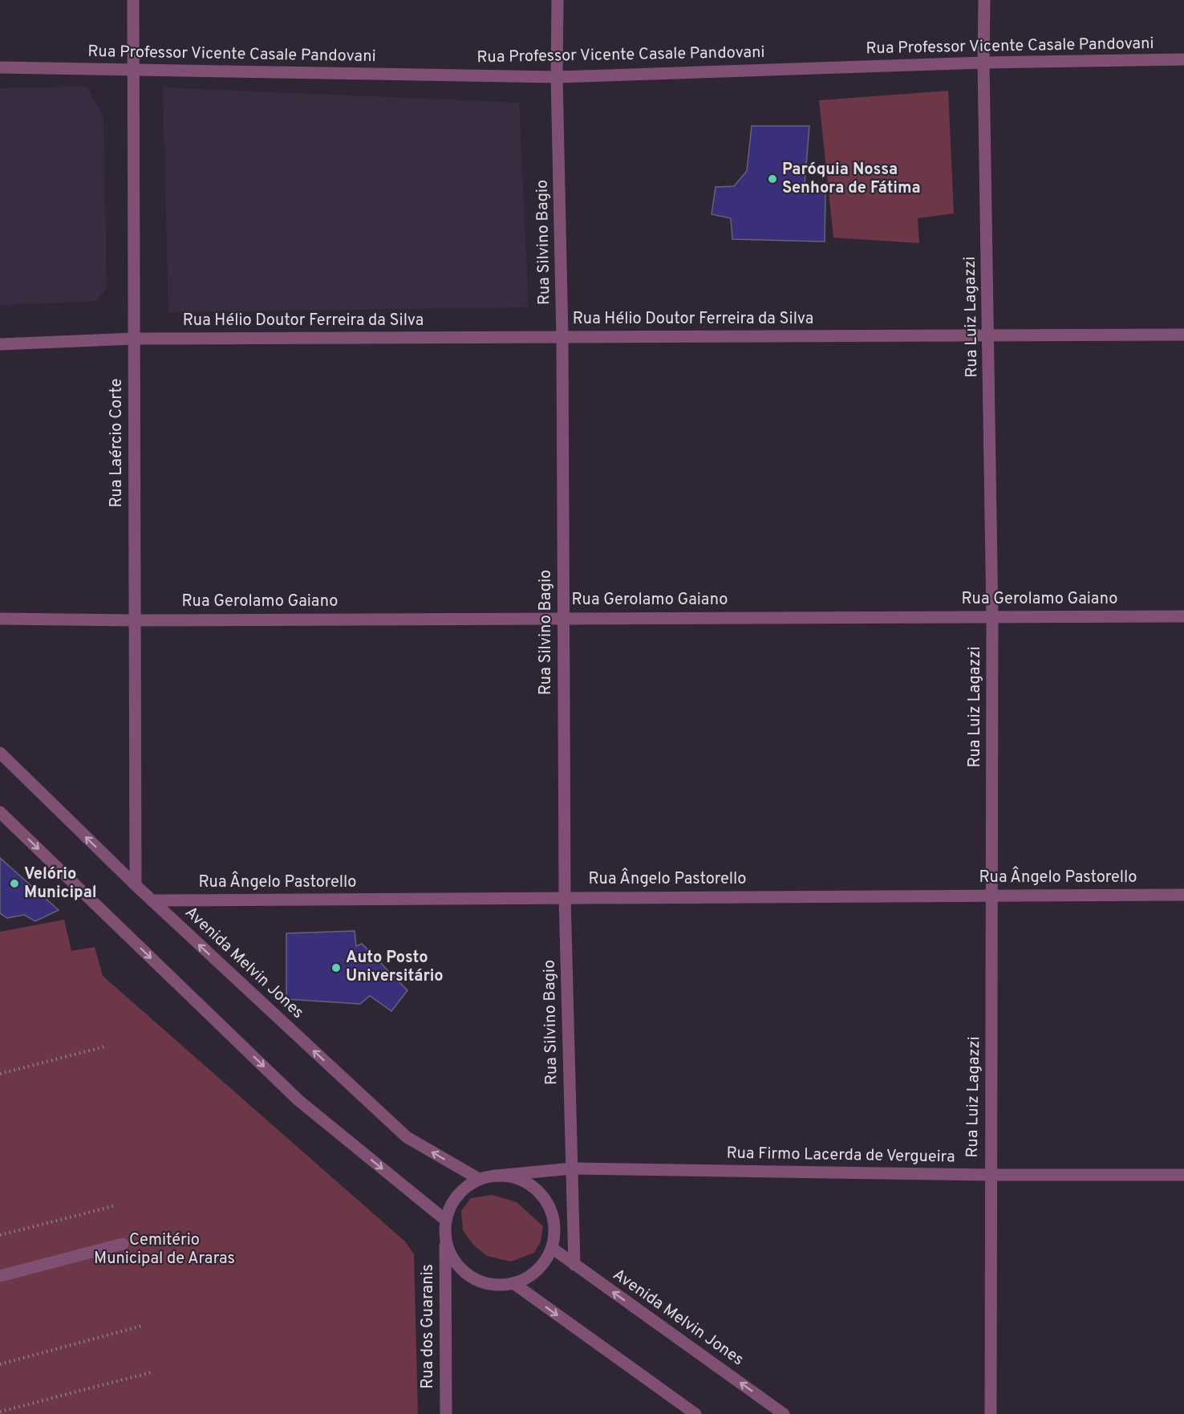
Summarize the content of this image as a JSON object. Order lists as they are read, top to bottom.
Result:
{
  "streets": {
    "street": [
      "Rua Professor Vicente Casale Pandovani",
      "Rua Silvino Bagio",
      "Rua Luiz Lagazzi",
      "Rua Hélio Doutor Ferreira da Silva",
      "Rua Laércio Corte",
      "Rua Gerolamo Gaiano",
      "Rua Ângelo Pastorello",
      "Avenida Melvin Jones",
      "Rua Firmo Lacerda de Vergueira",
      "Rua dos Guaranis"
    ]
  },
  "crossings": [
    ["Rua Professor Vicente Casale Pandovani", "Rua Silvino Bagio"],
    ["Rua Professor Vicente Casale Pandovani", "Rua Luiz Lagazzi"],
    ["Rua Professor Vicente Casale Pandovani", "Rua Laércio Corte"],
    ["Rua Silvino Bagio", "Rua Hélio Doutor Ferreira da Silva"],
    ["Rua Silvino Bagio", "Rua Gerolamo Gaiano"],
    ["Rua Silvino Bagio", "Rua Ângelo Pastorello"],
    ["Rua Silvino Bagio", "Avenida Melvin Jones"],
    ["Rua Silvino Bagio", "Rua Firmo Lacerda de Vergueira"],
    ["Rua Luiz Lagazzi", "Rua Hélio Doutor Ferreira da Silva"],
    ["Rua Luiz Lagazzi", "Rua Gerolamo Gaiano"],
    ["Rua Luiz Lagazzi", "Rua Ângelo Pastorello"],
    ["Rua Luiz Lagazzi", "Rua Firmo Lacerda de Vergueira"],
    ["Rua Hélio Doutor Ferreira da Silva", "Rua Laércio Corte"],
    ["Rua Laércio Corte", "Rua Gerolamo Gaiano"],
    ["Rua Laércio Corte", "Avenida Melvin Jones"],
    ["Rua Ângelo Pastorello", "Avenida Melvin Jones"],
    ["Avenida Melvin Jones", "Rua Firmo Lacerda de Vergueira"],
    ["Avenida Melvin Jones", "Rua dos Guaranis"],
    ["Rua Firmo Lacerda de Vergueira", "Rua dos Guaranis"]
  ],
  "parks": ["Cemitério Municipal de Araras"],
  "places": ["Paróquia Nossa Senhora de Fátima", "Velório Municipal", "Auto Posto Universitário"]
}
